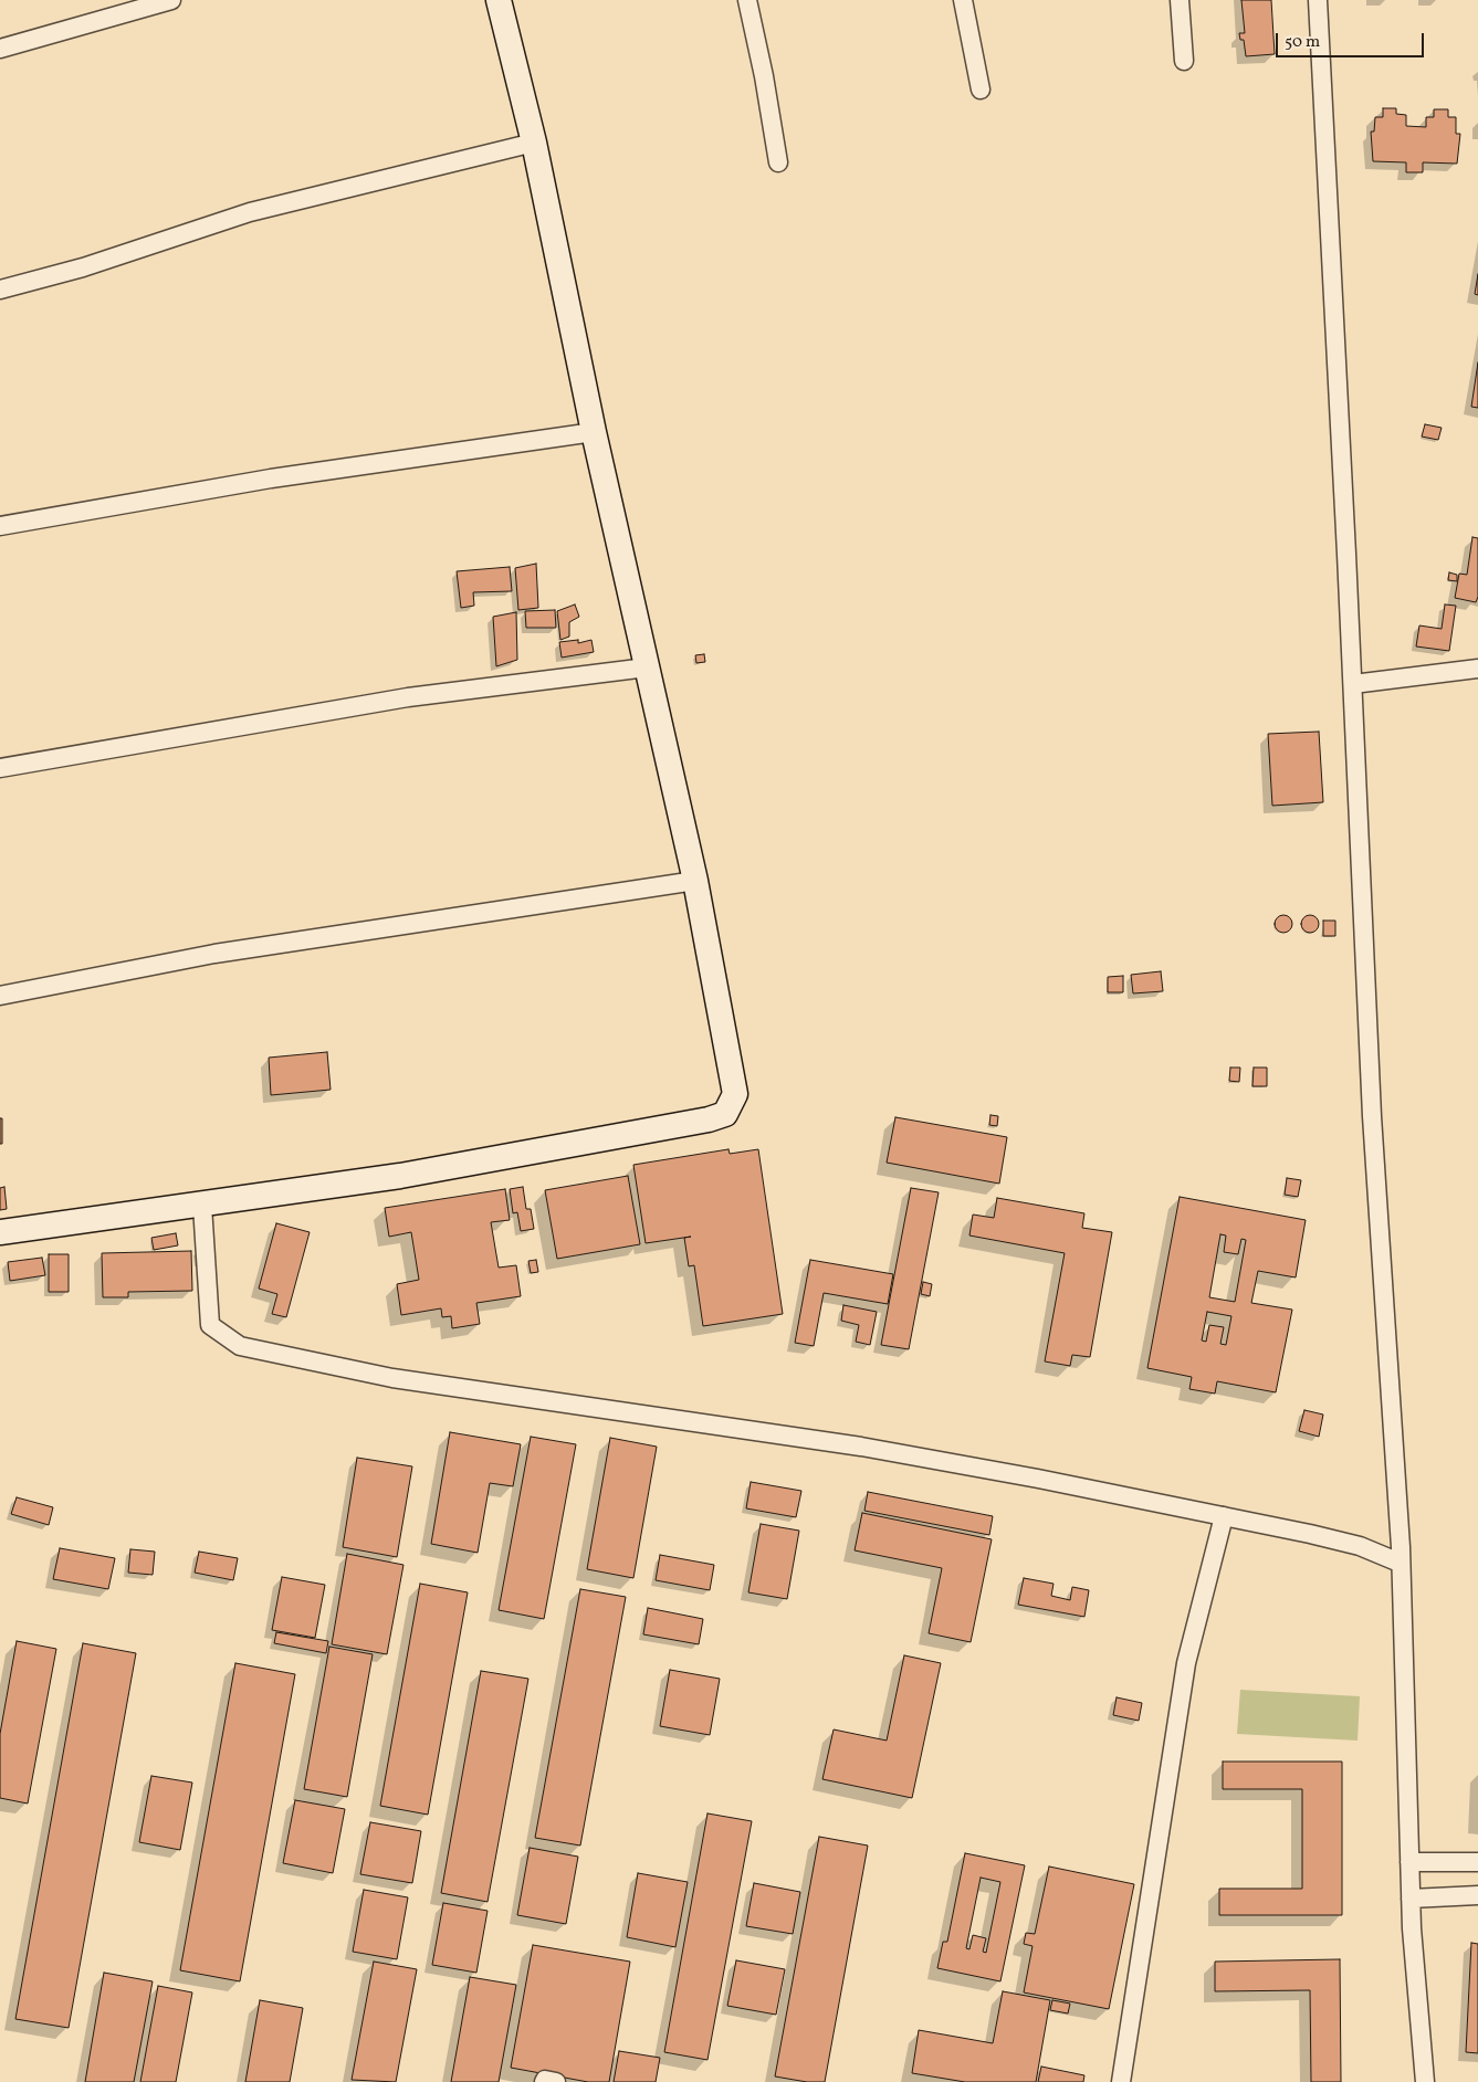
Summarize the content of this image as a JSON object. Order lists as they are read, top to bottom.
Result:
{
  "scale_bar": "50 m"
}
